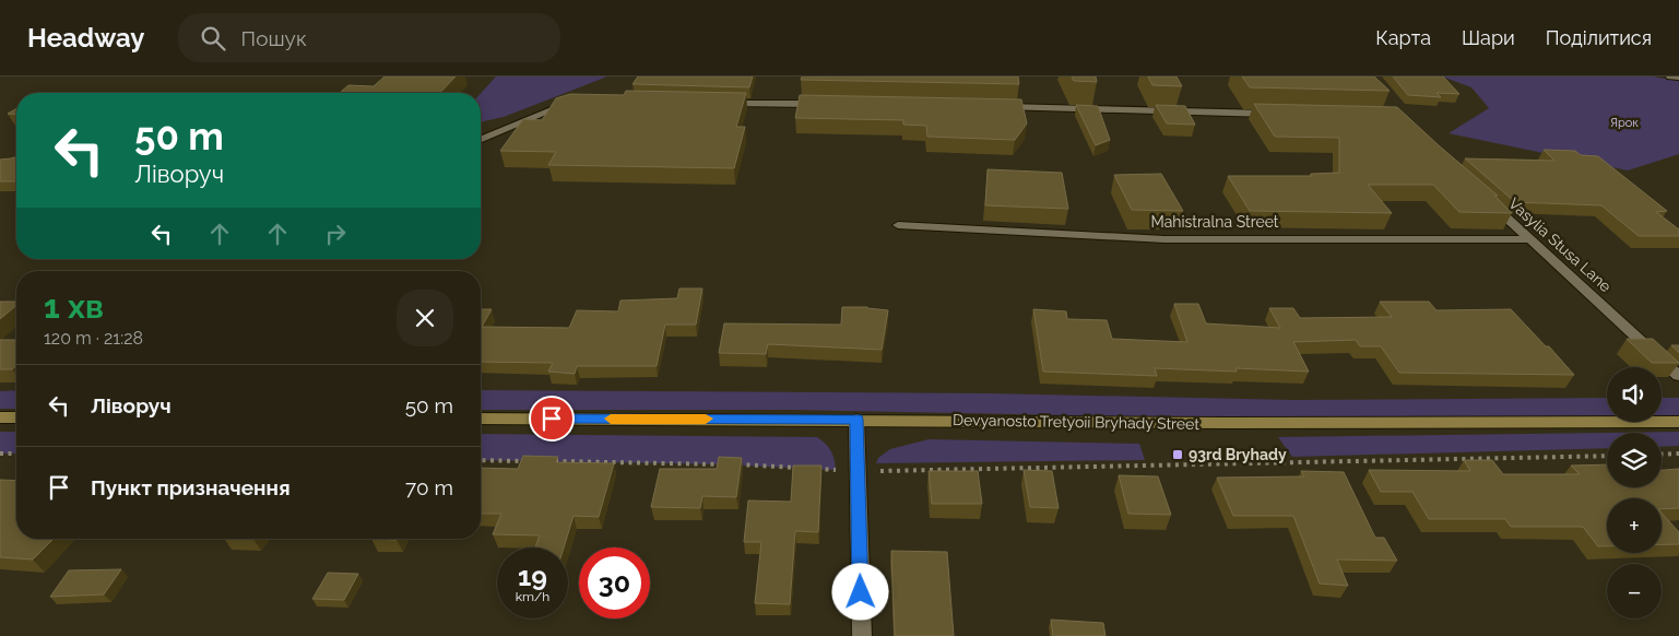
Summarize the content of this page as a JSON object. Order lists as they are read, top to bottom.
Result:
{
  "streets": {
    "main road": ["Devyanosto Tretyoii Bryhady Street"],
    "street": ["Mahistralna Street", "Vasylia Stusa Lane"]
  },
  "crossings": [
    ["Mahistralna Street", "Vasylia Stusa Lane"]
  ],
  "parks": ["Ярок"],
  "places": {
    "transit": ["93rd Bryhady"]
  },
  "page": {
    "header": "Headway",
    "search": "Пошук",
    "nav": ["Карта", "Шари", "Поділитися"],
    "turn": ["50 m", "Ліворуч"],
    "heading": ["1 хв", "120 m · 21:28"],
    "list": [
      {
        "name": "Ліворуч",
        "value": "50 m"
      },
      {
        "name": "Пункт призначення",
        "value": "70 m"
      }
    ],
    "map_buttons": ["+", "−"],
    "speed": "19 km/h",
    "limit": "30"
  }
}
